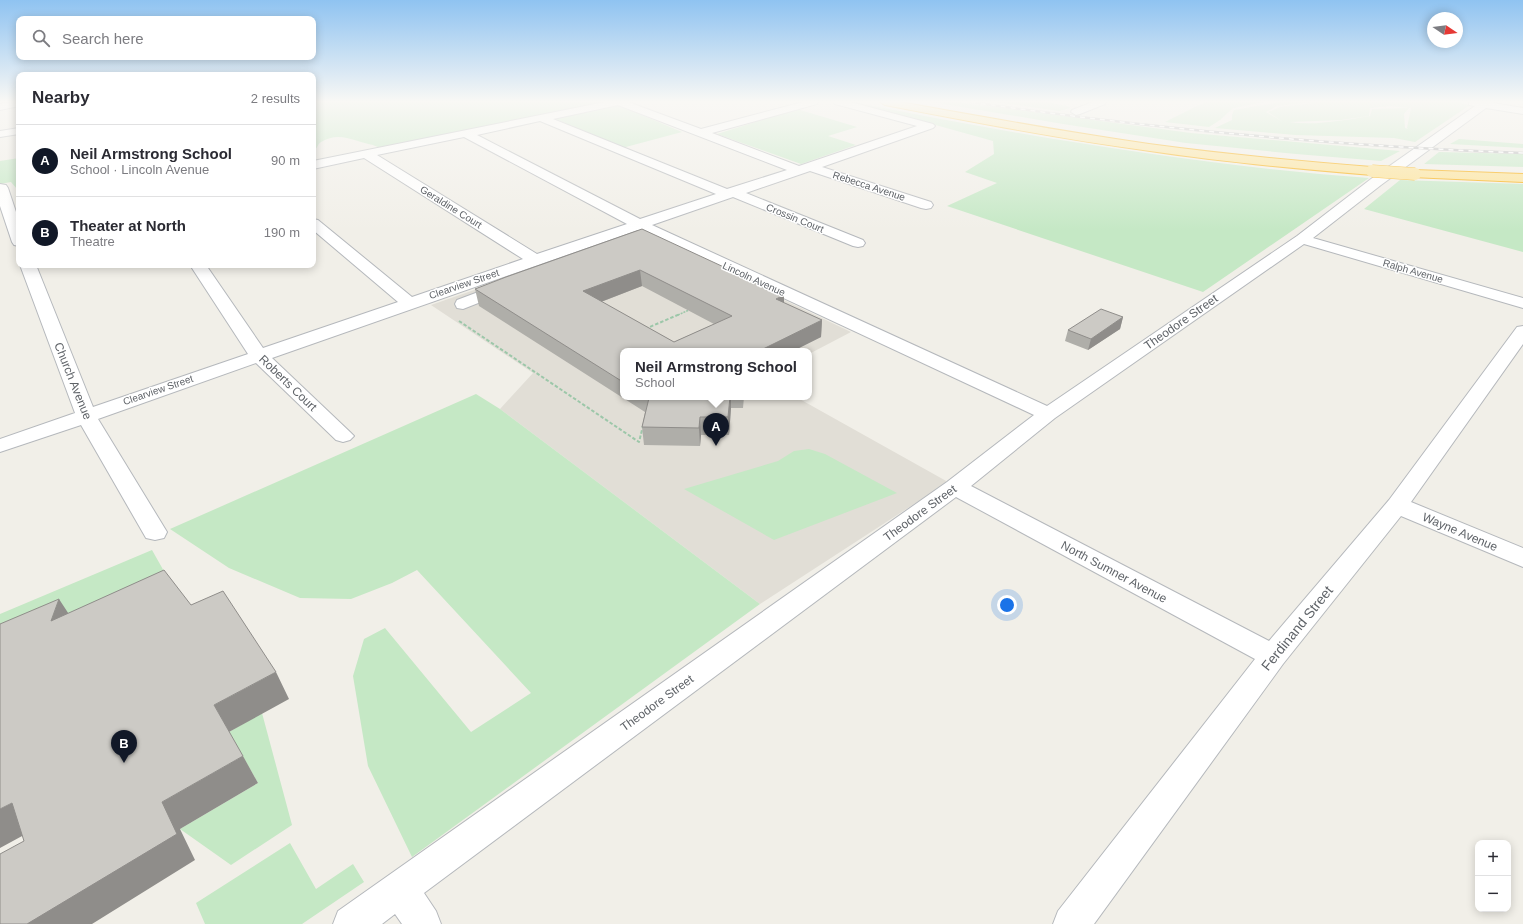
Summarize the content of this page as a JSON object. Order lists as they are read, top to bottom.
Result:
{
  "streets": {
    "street": [
      "Rebecca Avenue",
      "Geraldine Court",
      "Crossin Court",
      "Ralph Avenue",
      "Lincoln Avenue",
      "Clearview Street",
      "Theodore Street",
      "Church Avenue",
      "Roberts Court",
      "Wayne Avenue",
      "North Sumner Avenue",
      "Ferdinand Street"
    ]
  },
  "crossings": [
    ["Rebecca Avenue", "Clearview Street"],
    ["Geraldine Court", "Clearview Street"],
    ["Crossin Court", "Clearview Street"],
    ["Ralph Avenue", "Theodore Street"],
    ["Lincoln Avenue", "Clearview Street"],
    ["Lincoln Avenue", "Theodore Street"],
    ["Clearview Street", "Church Avenue"],
    ["Clearview Street", "Roberts Court"],
    ["Theodore Street", "North Sumner Avenue"],
    ["Wayne Avenue", "Ferdinand Street"],
    ["North Sumner Avenue", "Ferdinand Street"]
  ],
  "north": "right",
  "page": {
    "search": "Search here",
    "heading": ["Nearby", "2 results"],
    "list": [
      {
        "mark": "A",
        "name": "Neil Armstrong School",
        "note": "School · Lincoln Avenue",
        "value": "90 m"
      },
      {
        "mark": "B",
        "name": "Theater at North",
        "note": "Theatre",
        "value": "190 m"
      }
    ],
    "popup": ["Neil Armstrong School", "School"],
    "pins": ["A", "B"],
    "map_buttons": ["+", "−"]
  }
}
